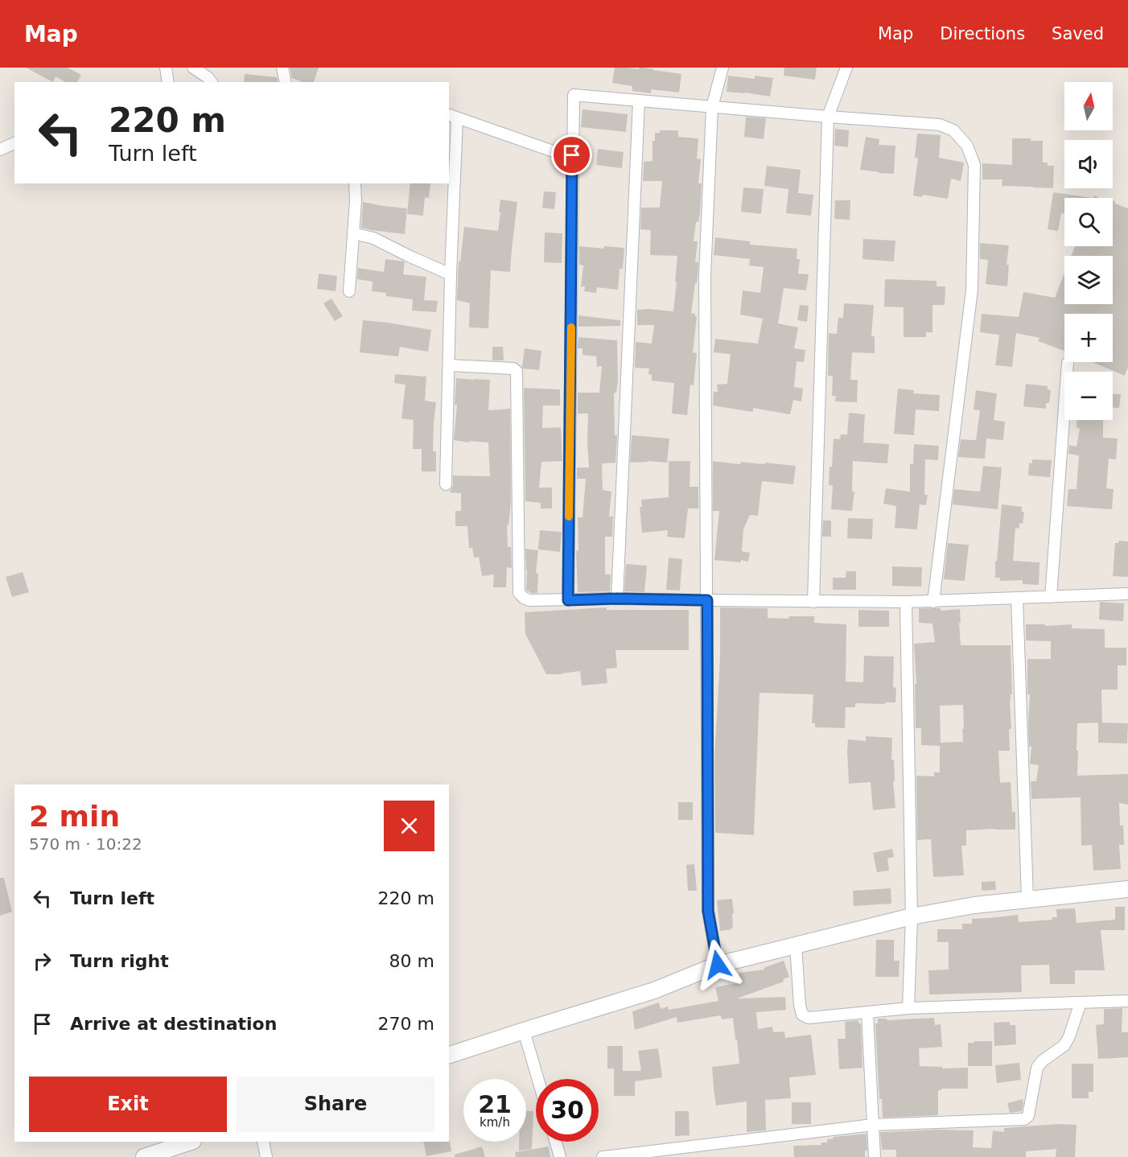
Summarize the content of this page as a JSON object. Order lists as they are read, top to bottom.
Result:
{
  "north": "top",
  "page": {
    "header": "Map",
    "nav": ["Map", "Directions", "Saved"],
    "map_buttons": ["+", "−"],
    "turn": ["220 m", "Turn left"],
    "heading": ["2 min", "570 m · 10:22"],
    "list": [
      {
        "name": "Turn left",
        "value": "220 m"
      },
      {
        "name": "Turn right",
        "value": "80 m"
      },
      {
        "name": "Arrive at destination",
        "value": "270 m"
      }
    ],
    "buttons": ["Exit", "Share"],
    "speed": "21 km/h",
    "limit": "30"
  }
}
